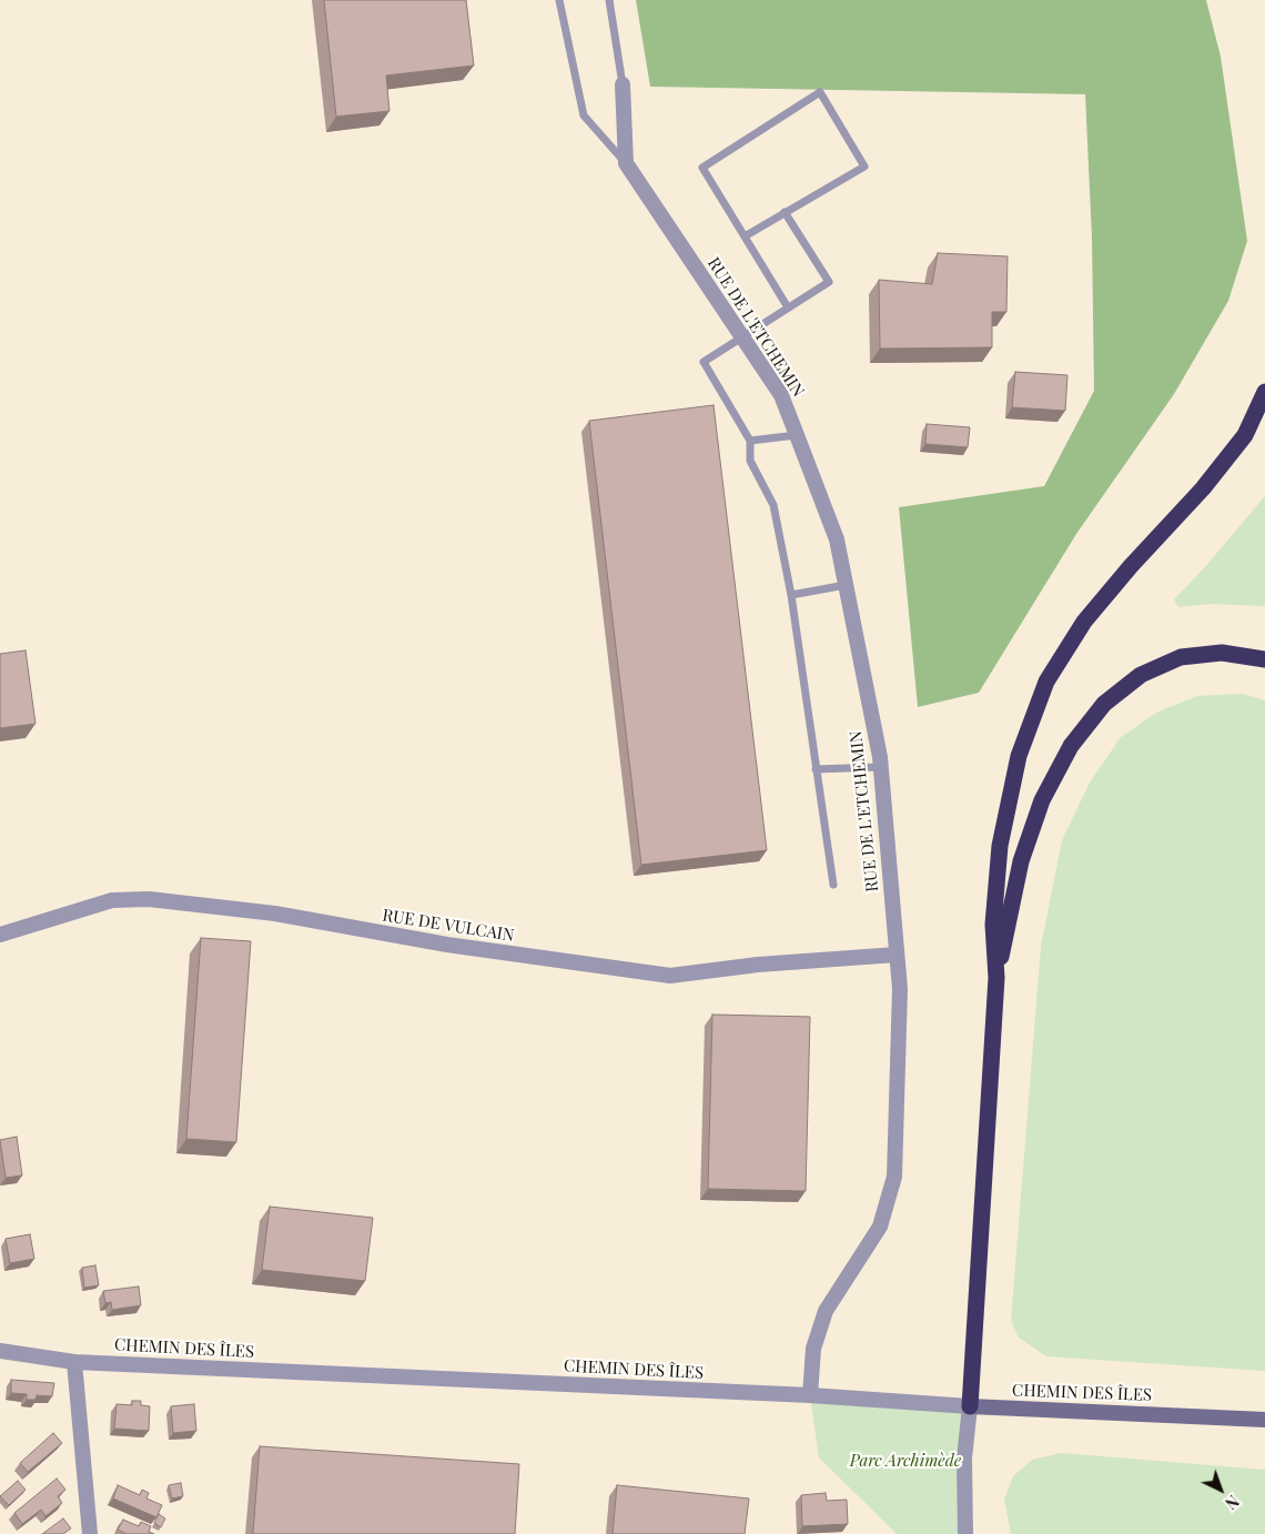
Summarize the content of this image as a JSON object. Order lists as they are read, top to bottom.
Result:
{
  "streets": {
    "main road": ["CHEMIN DES ÎLES"],
    "street": ["RUE DE L'ETCHEMIN", "RUE DE VULCAIN"]
  },
  "crossings": [
    ["RUE DE L'ETCHEMIN", "RUE DE VULCAIN"],
    ["RUE DE L'ETCHEMIN", "CHEMIN DES ÎLES"]
  ],
  "parks": ["Parc Archimède"],
  "north": "bottom right"
}
